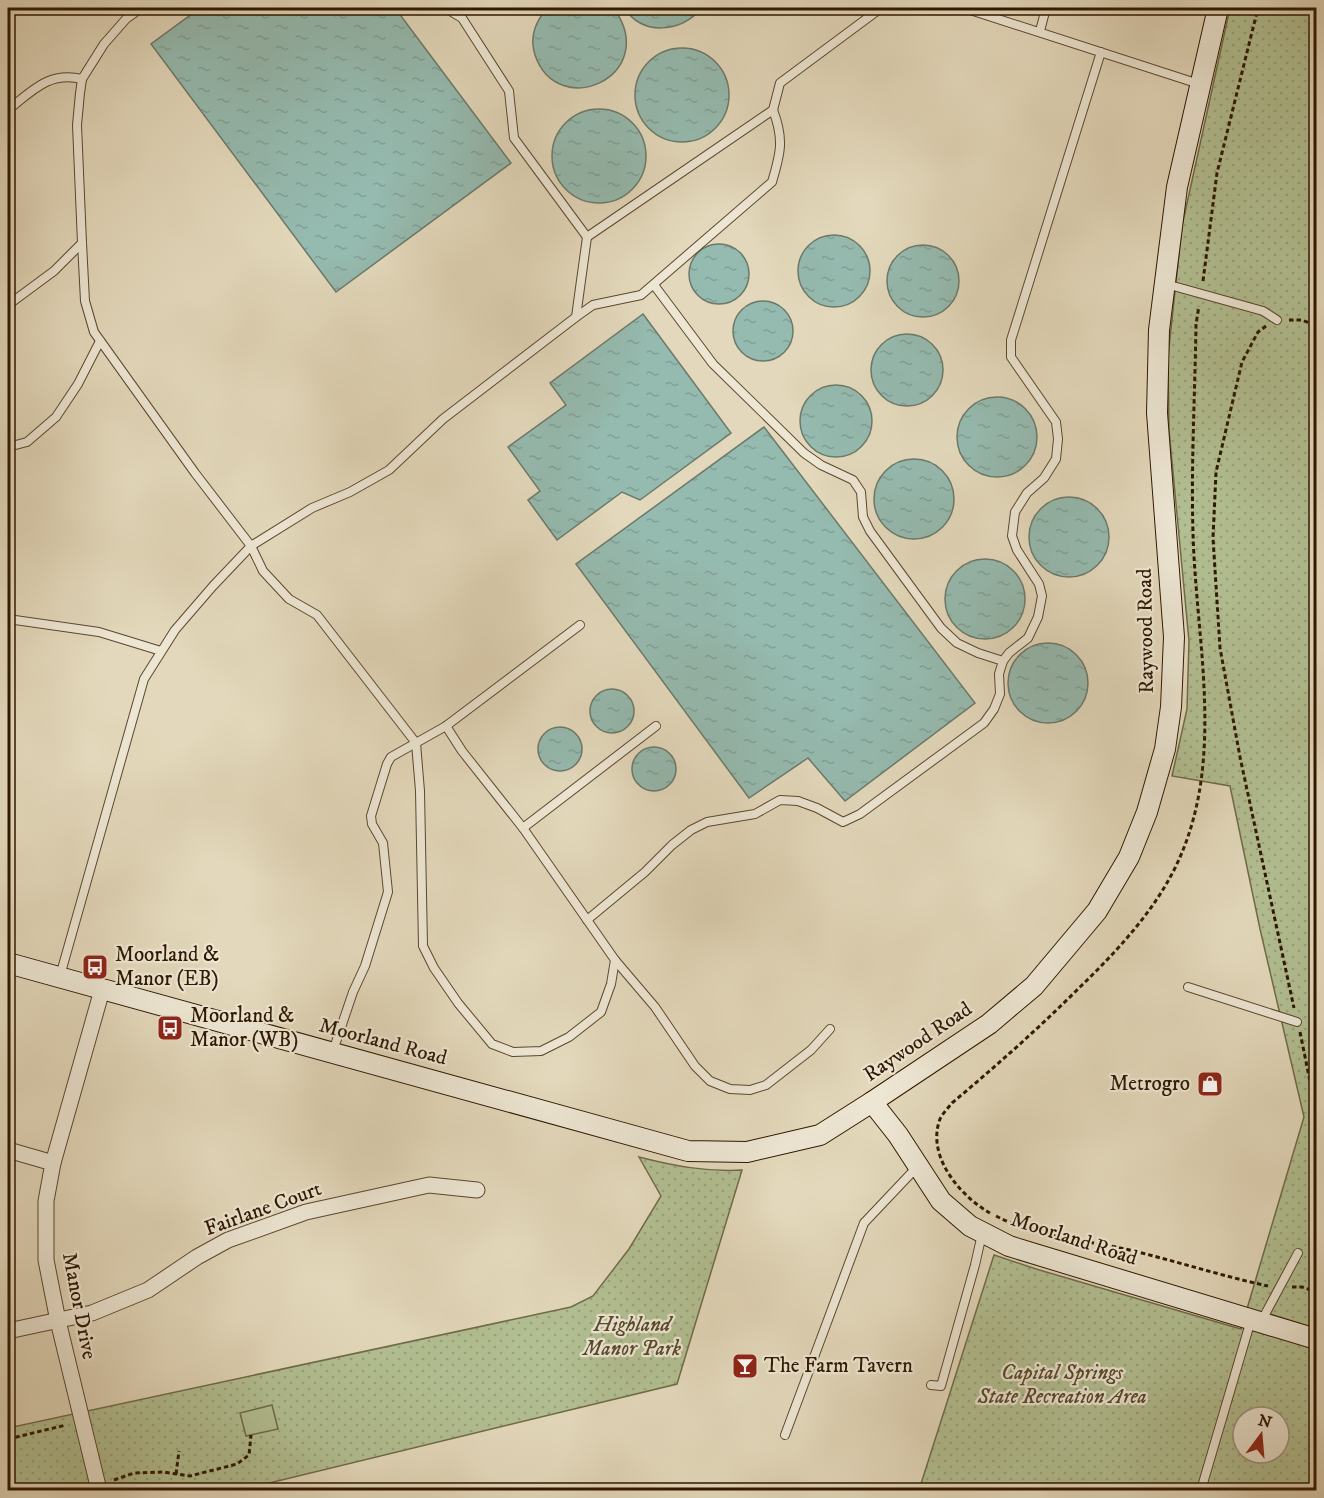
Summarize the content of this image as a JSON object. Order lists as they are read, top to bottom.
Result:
{
  "streets": {
    "street": [
      "Raywood Road",
      "Moorland Road",
      "Fairlane Court",
      "Manor Drive"
    ]
  },
  "crossings": [
    ["Raywood Road", "Moorland Road"],
    ["Moorland Road", "Manor Drive"],
    ["Fairlane Court", "Manor Drive"]
  ],
  "parks": ["Highland Manor Park", "Capital Springs State Recreation Area"],
  "places": {
    "bus stop": ["Moorland & Manor (EB)", "Moorland & Manor (WB)"],
    "shop": ["Metrogro"],
    "bar": ["The Farm Tavern"]
  },
  "north": "top"
}
